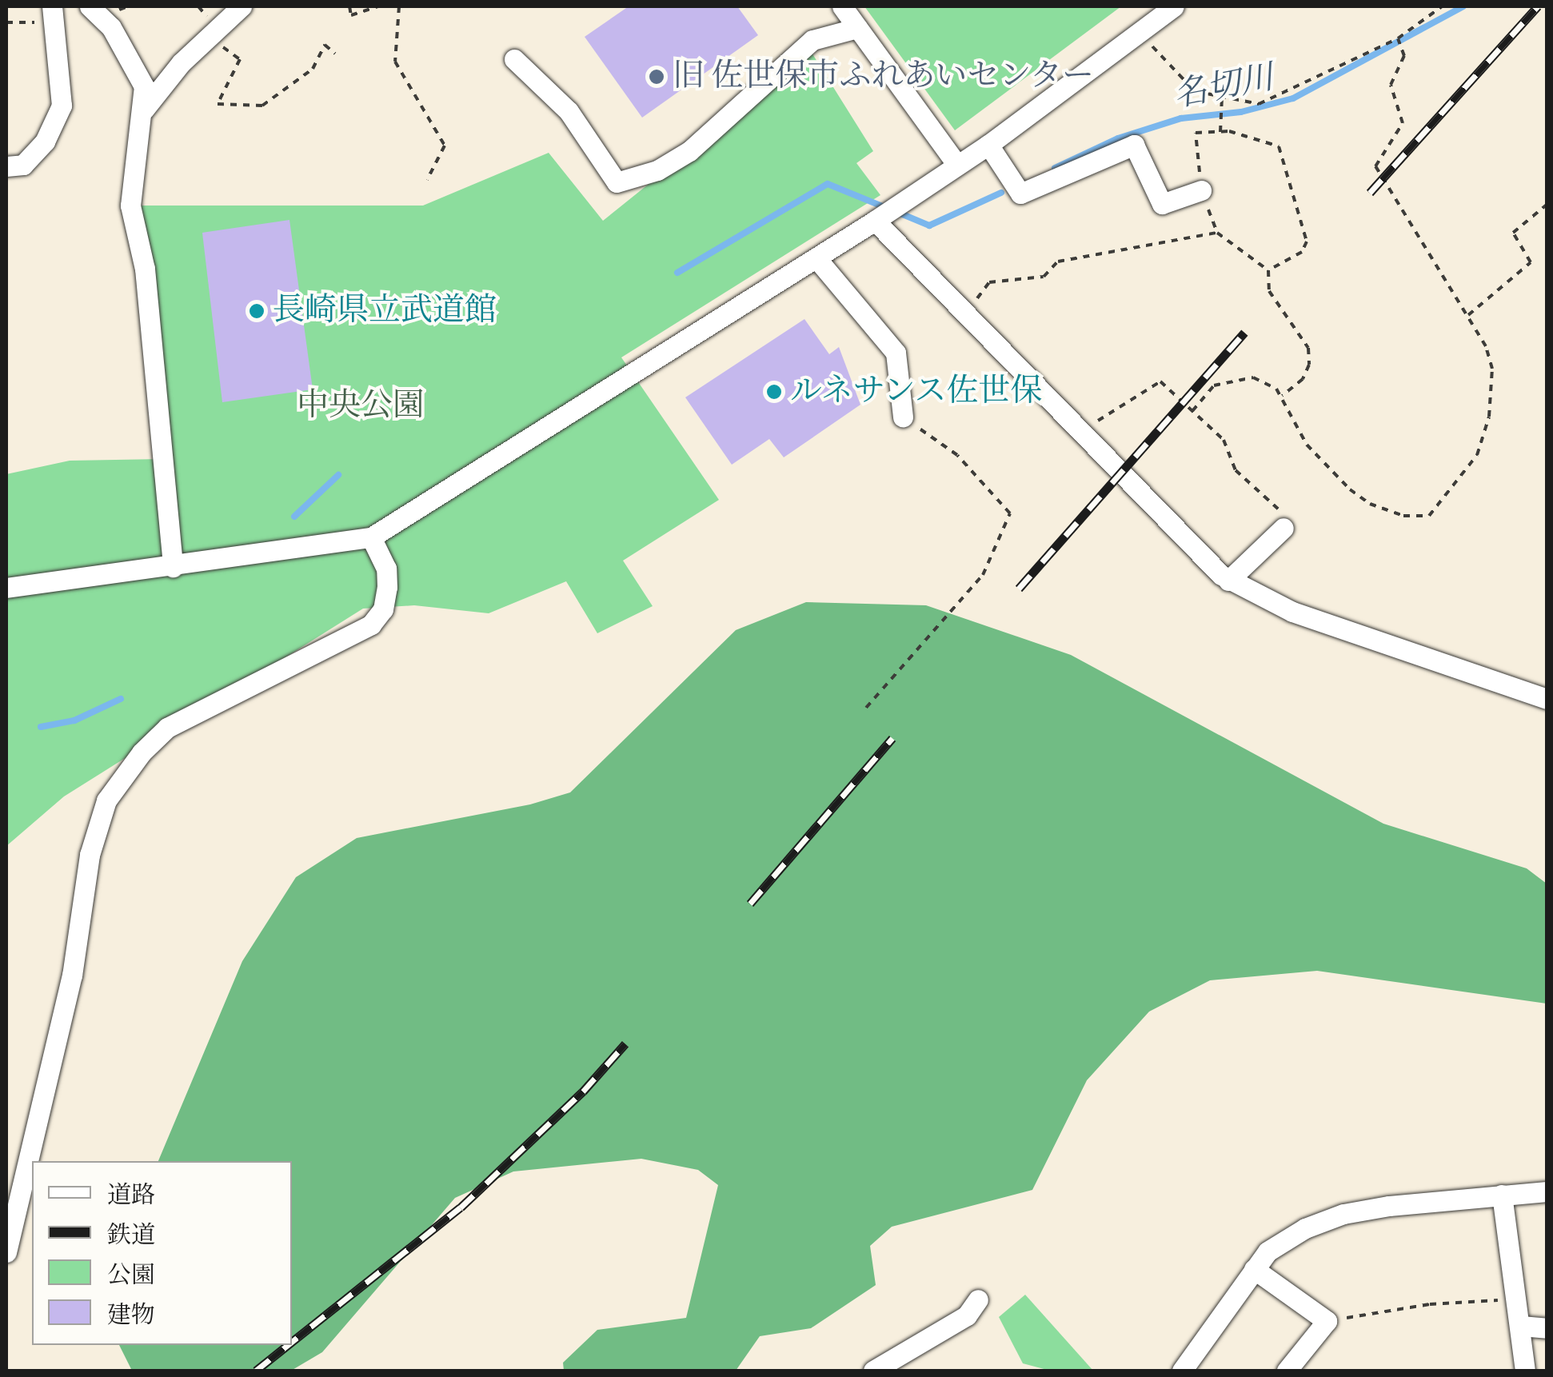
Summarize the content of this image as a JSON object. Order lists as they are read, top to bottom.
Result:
{
  "water": ["名切川"],
  "parks": ["中央公園"],
  "places": ["旧 佐世保市ふれあいセンター", "長崎県立武道館", "ルネサンス佐世保"],
  "legend": [
    "道路",
    "鉄道",
    "公園",
    "建物"
  ]
}
